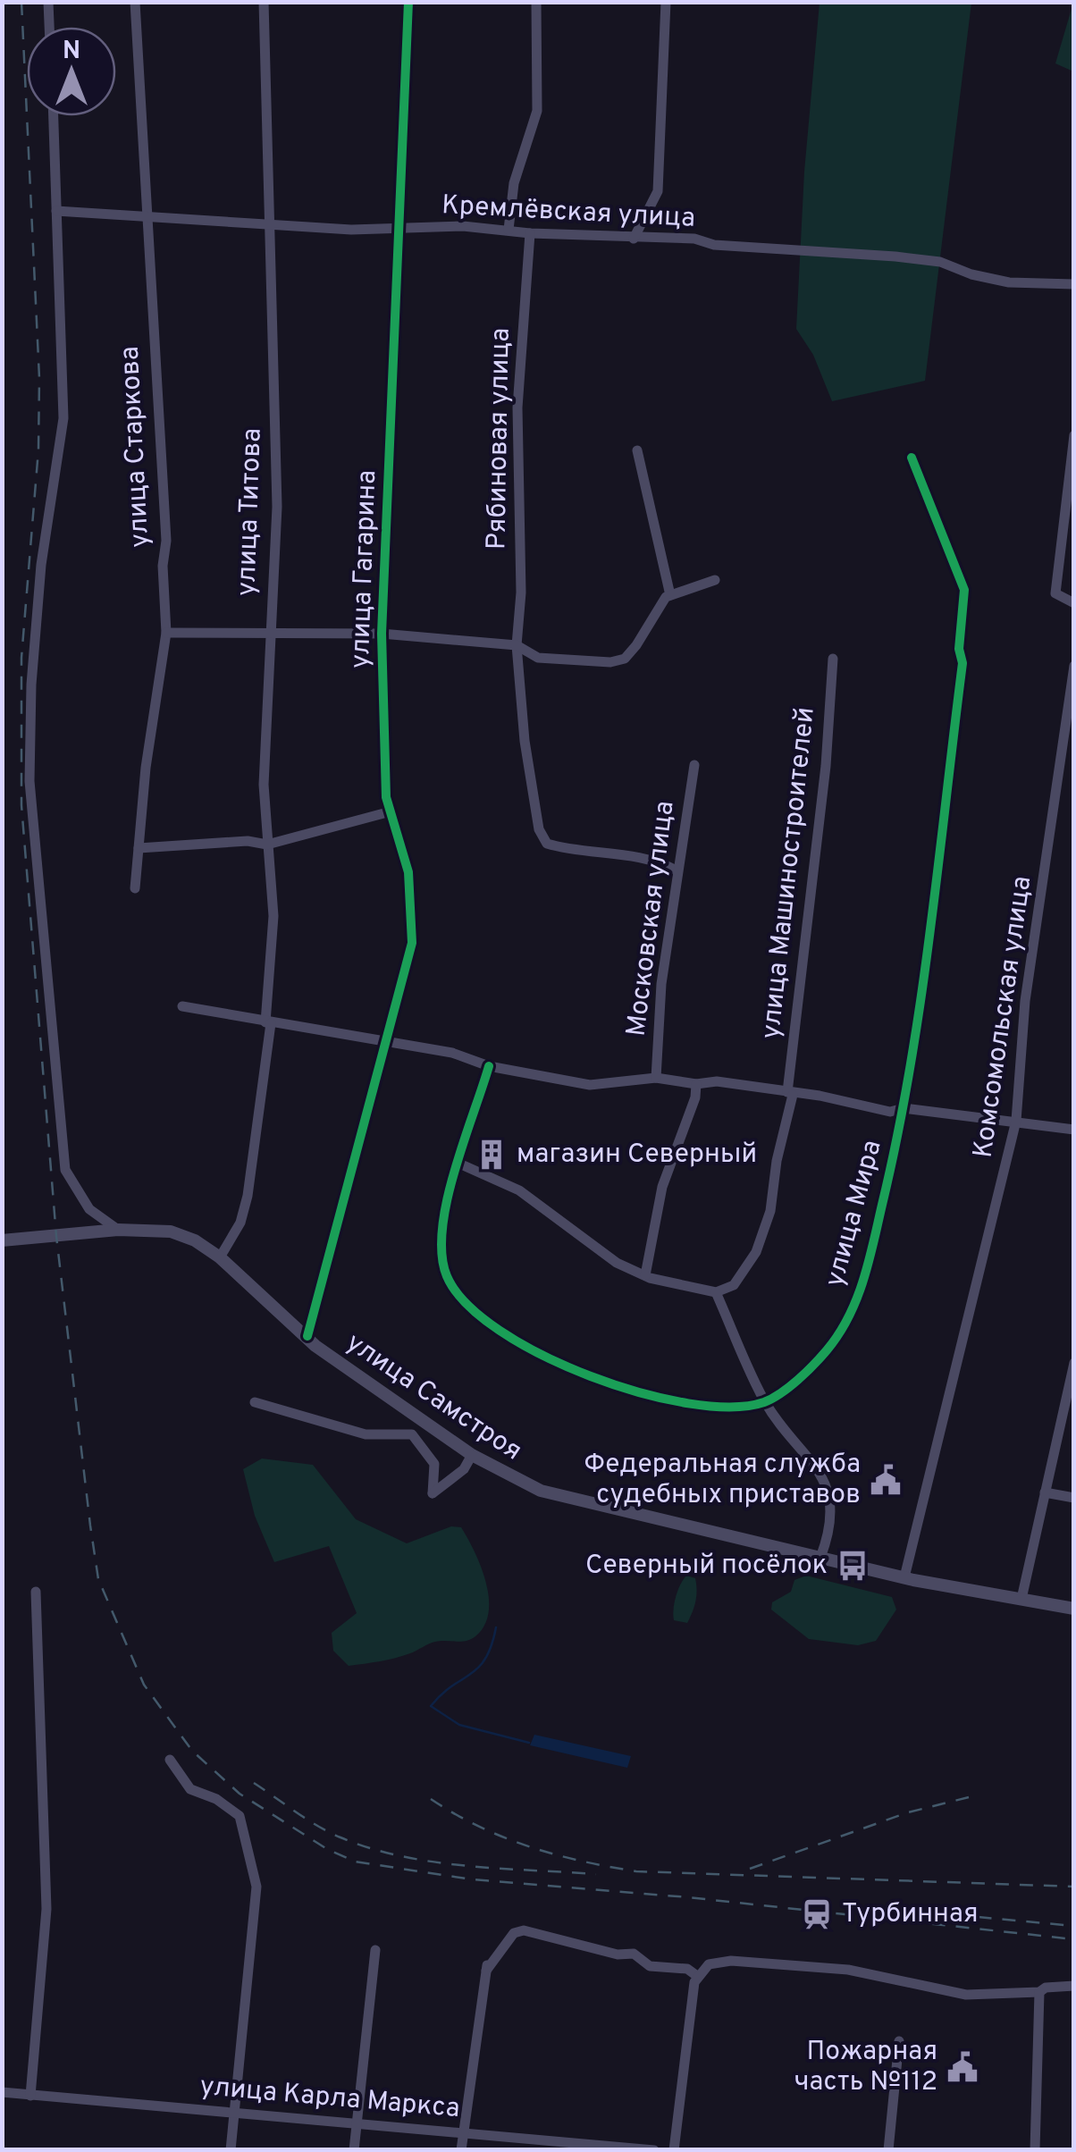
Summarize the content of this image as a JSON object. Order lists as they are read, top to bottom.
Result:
{
  "streets": {
    "street": [
      "Кремлёвская улица",
      "Рябиновая улица",
      "улица Старкова",
      "улица Титова",
      "улица Гагарина",
      "улица Машиностроителей",
      "Московская улица",
      "Комсомольская улица",
      "улица Мира",
      "улица Самстроя",
      "улица Карла Маркса"
    ]
  },
  "crossings": [
    ["Кремлёвская улица", "Рябиновая улица"],
    ["Кремлёвская улица", "улица Старкова"],
    ["Кремлёвская улица", "улица Титова"],
    ["Кремлёвская улица", "улица Гагарина"],
    ["Рябиновая улица", "Московская улица"],
    ["улица Титова", "улица Самстроя"],
    ["улица Гагарина", "улица Самстроя"],
    ["Комсомольская улица", "улица Самстроя"]
  ],
  "places": {
    "building": ["магазин Северный"],
    "public building": ["Федеральная служба судебных приставов", "Пожарная часть №112"],
    "bus stop": ["Северный посёлок"],
    "station": ["Турбинная"]
  },
  "north": "top"
}
